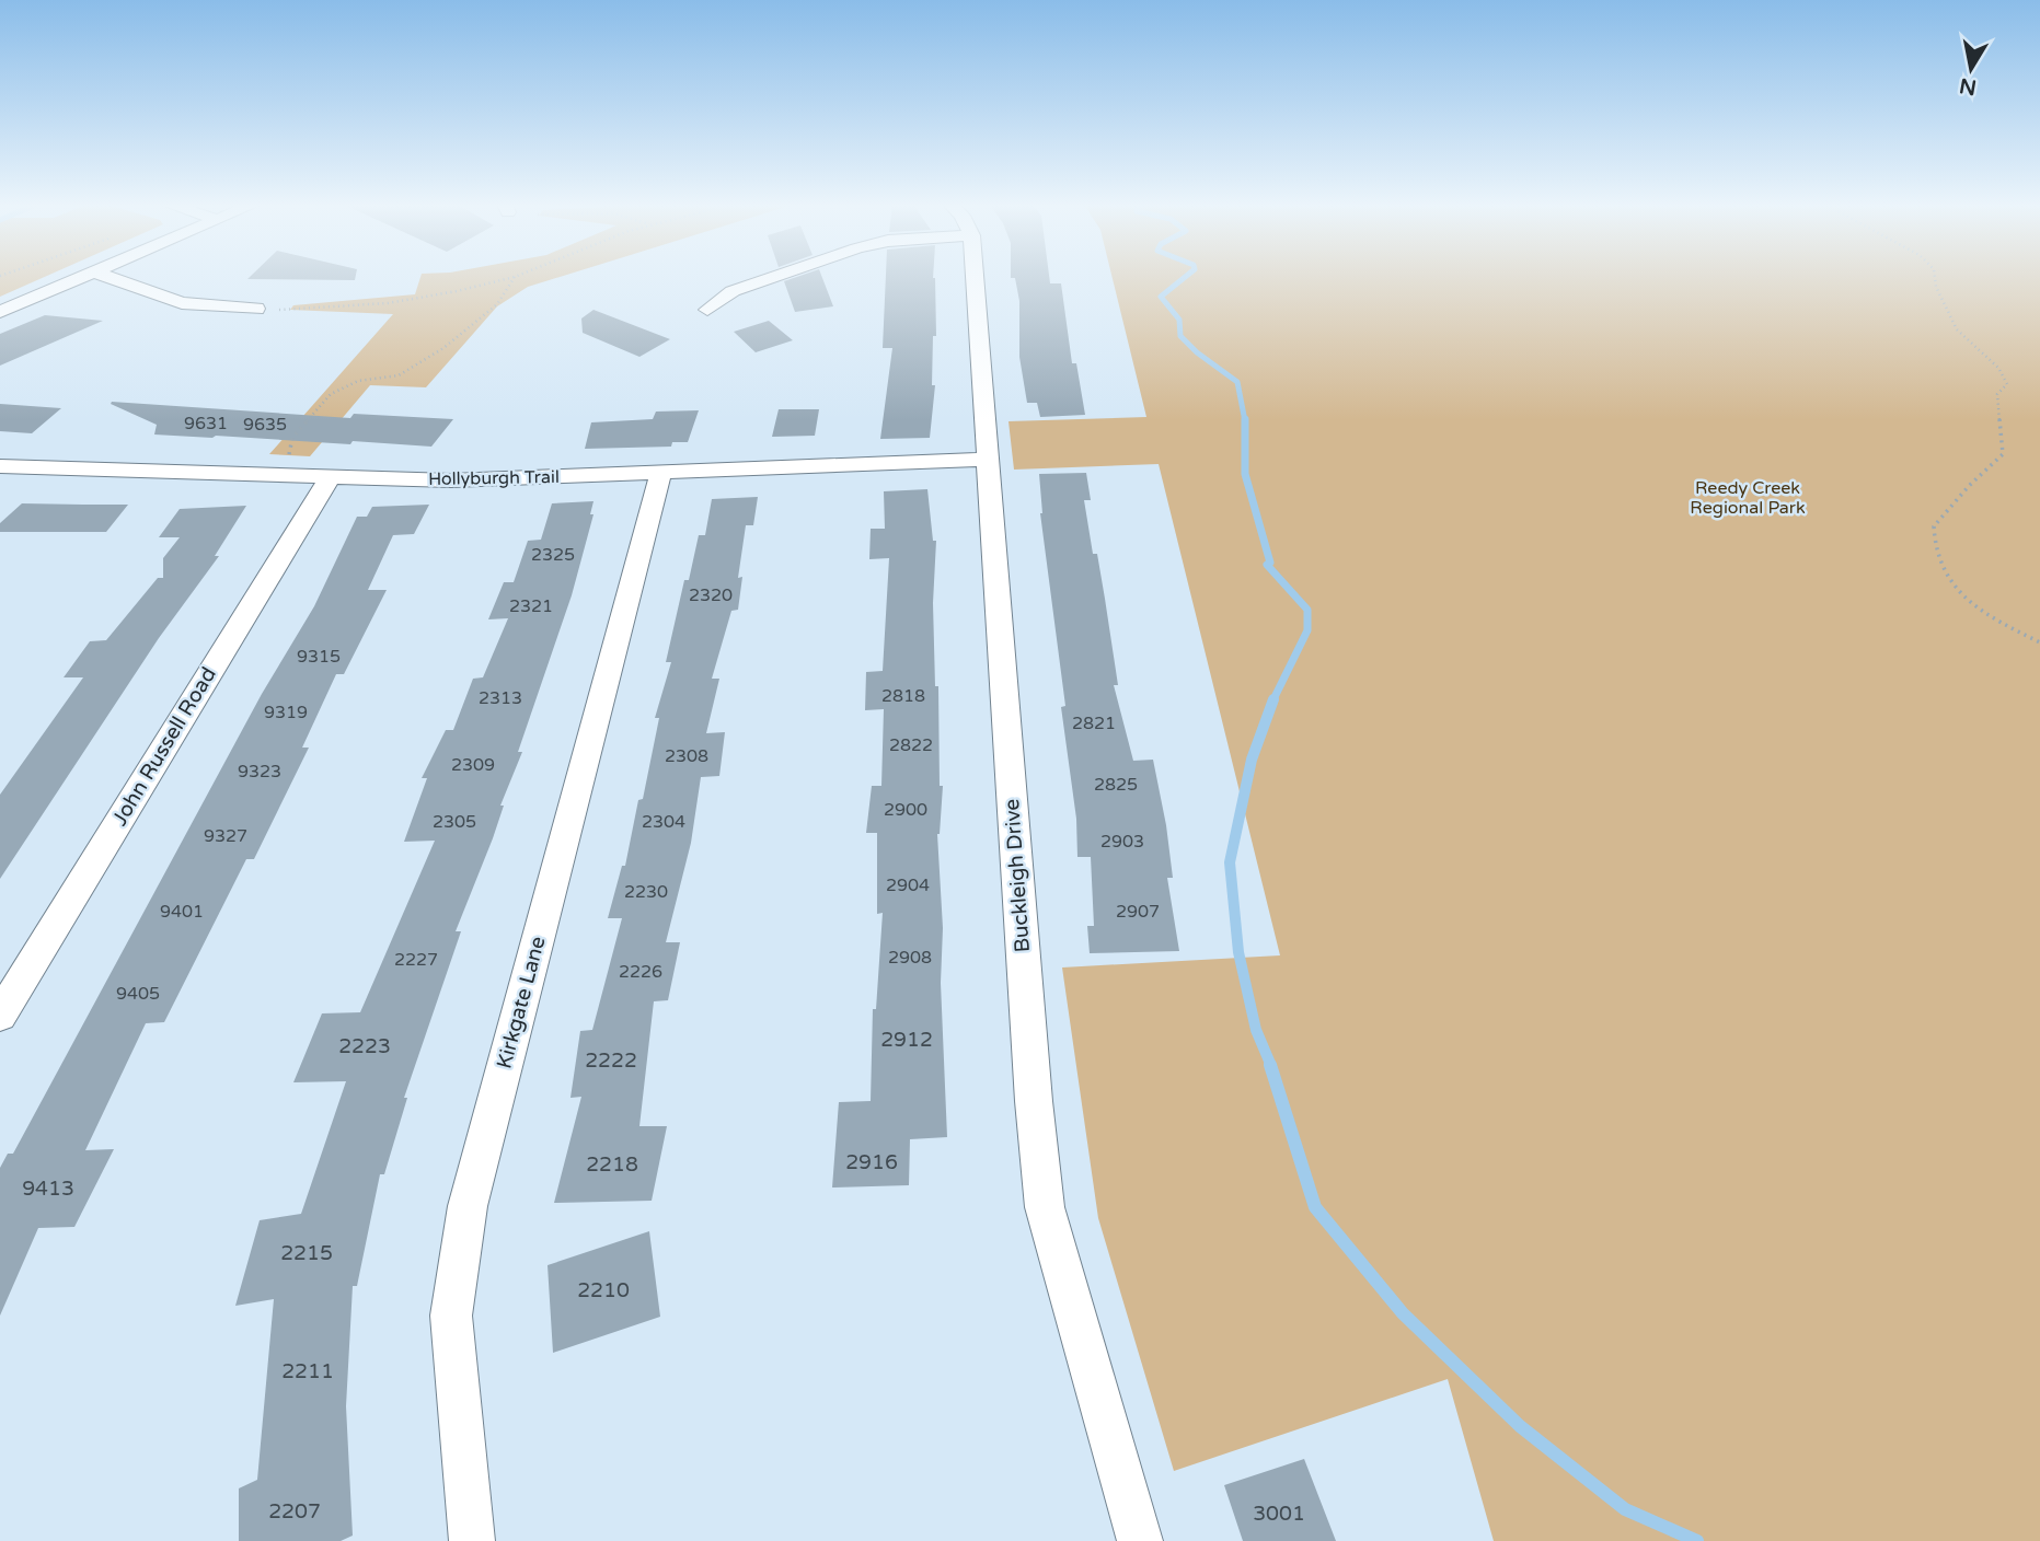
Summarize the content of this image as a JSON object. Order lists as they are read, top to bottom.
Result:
{
  "streets": {
    "street": [
      "Hollyburgh Trail",
      "John Russell Road",
      "Buckleigh Drive",
      "Kirkgate Lane"
    ]
  },
  "crossings": [
    ["Hollyburgh Trail", "John Russell Road"],
    ["Hollyburgh Trail", "Buckleigh Drive"],
    ["Hollyburgh Trail", "Kirkgate Lane"]
  ],
  "parks": ["Reedy Creek Regional Park"],
  "house_numbers": [
    "9631",
    "9635",
    "2325",
    "2320",
    "2321",
    "9315",
    "2818",
    "2313",
    "9319",
    "2821",
    "2822",
    "2308",
    "2309",
    "9323",
    "2825",
    "2900",
    "2305",
    "2304",
    "9327",
    "2903",
    "2904",
    "2230",
    "9401",
    "2907",
    "2908",
    "2227",
    "2226",
    "9405",
    "2912",
    "2223",
    "2222",
    "2916",
    "2218",
    "9413",
    "2215",
    "2210",
    "2211",
    "2207",
    "3001"
  ],
  "north": "bottom"
}
